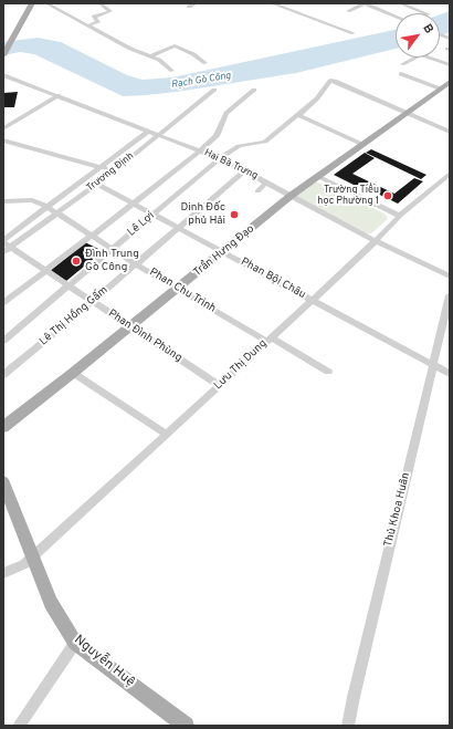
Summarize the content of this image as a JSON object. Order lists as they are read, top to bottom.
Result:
{
  "streets": {
    "main road": ["Trần Hưng Đạo", "Nguyễn Huệ"],
    "street": [
      "Hai Bà Trưng",
      "Trương Định",
      "Lê Lợi",
      "Phan Bội Châu",
      "Phan Chu Trinh",
      "Lê Thị Hồng Gấm",
      "Phan Đình Phùng",
      "Lưu Thị Dung",
      "Thủ Khoa Huân"
    ]
  },
  "crossings": [
    ["Hai Bà Trưng", "Trương Định"],
    ["Hai Bà Trưng", "Lê Lợi"],
    ["Hai Bà Trưng", "Trần Hưng Đạo"],
    ["Hai Bà Trưng", "Lê Thị Hồng Gấm"],
    ["Hai Bà Trưng", "Lưu Thị Dung"],
    ["Trương Định", "Phan Bội Châu"],
    ["Trương Định", "Phan Chu Trinh"],
    ["Trương Định", "Phan Đình Phùng"],
    ["Lê Lợi", "Trần Hưng Đạo"],
    ["Lê Lợi", "Phan Bội Châu"],
    ["Lê Lợi", "Phan Chu Trinh"],
    ["Lê Lợi", "Phan Đình Phùng"],
    ["Trần Hưng Đạo", "Phan Bội Châu"],
    ["Trần Hưng Đạo", "Phan Chu Trinh"],
    ["Trần Hưng Đạo", "Phan Đình Phùng"],
    ["Phan Bội Châu", "Lê Thị Hồng Gấm"],
    ["Phan Bội Châu", "Lưu Thị Dung"],
    ["Phan Bội Châu", "Thủ Khoa Huân"],
    ["Phan Chu Trinh", "Lê Thị Hồng Gấm"],
    ["Phan Chu Trinh", "Lưu Thị Dung"],
    ["Lê Thị Hồng Gấm", "Phan Đình Phùng"],
    ["Phan Đình Phùng", "Lưu Thị Dung"],
    ["Lưu Thị Dung", "Nguyễn Huệ"]
  ],
  "water": ["Rạch Gò Công"],
  "places": ["Trường Tiểu học Phường 1", "Dinh Đốc phủ Hải", "Đình Trung Gò Công"],
  "north": "top right"
}
